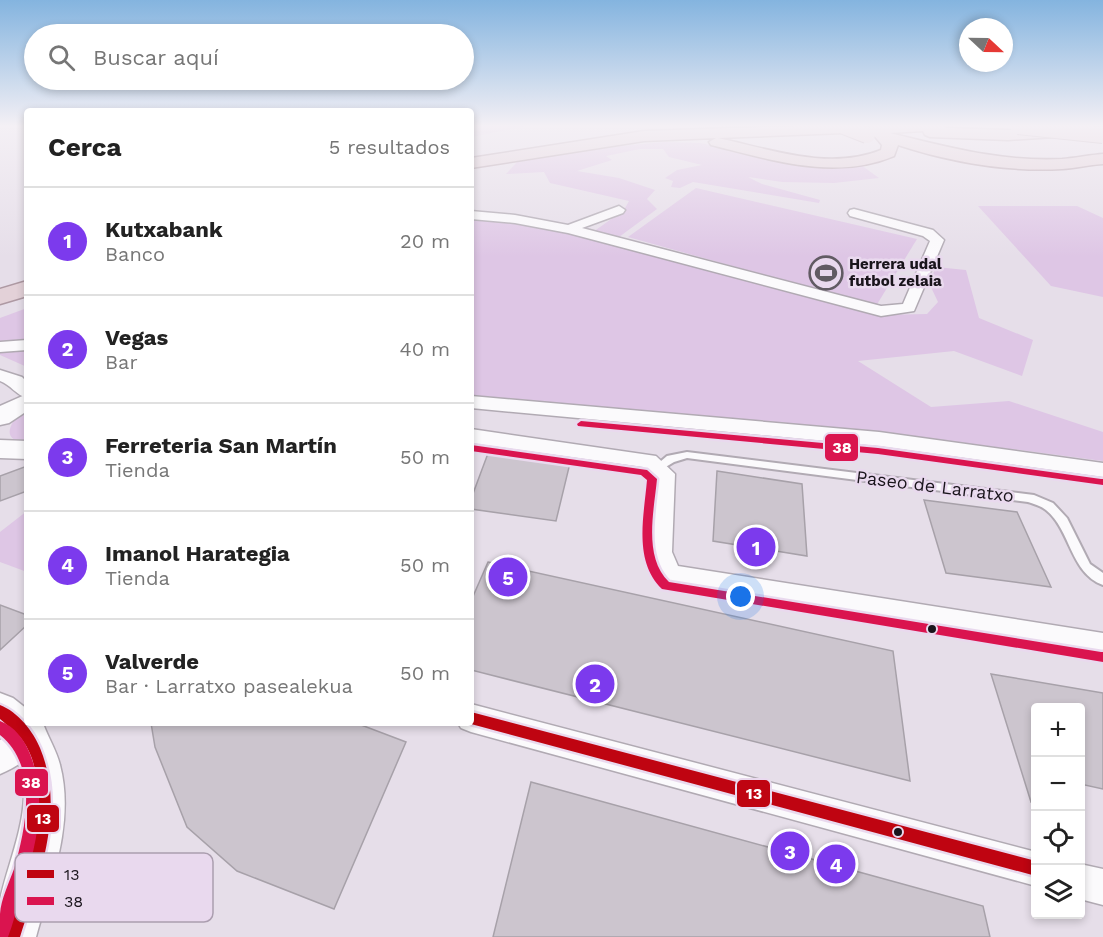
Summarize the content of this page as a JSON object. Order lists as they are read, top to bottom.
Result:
{
  "streets": {
    "lane": ["Paseo de Larratxo"]
  },
  "places": {
    "sports": ["Herrera udal futbol zelaia"]
  },
  "lines": ["transit line 38", "transit line 13"],
  "legend": ["13", "38"],
  "north": "right",
  "page": {
    "search": "Buscar aquí",
    "heading": ["Cerca", "5 resultados"],
    "list": [
      {
        "mark": "1",
        "name": "Kutxabank",
        "note": "Banco",
        "value": "20 m"
      },
      {
        "mark": "2",
        "name": "Vegas",
        "note": "Bar",
        "value": "40 m"
      },
      {
        "mark": "3",
        "name": "Ferreteria San Martín",
        "note": "Tienda",
        "value": "50 m"
      },
      {
        "mark": "4",
        "name": "Imanol Harategia",
        "note": "Tienda",
        "value": "50 m"
      },
      {
        "mark": "5",
        "name": "Valverde",
        "note": "Bar · Larratxo pasealekua",
        "value": "50 m"
      }
    ],
    "pins": [
      "1",
      "5",
      "2",
      "3",
      "4"
    ],
    "map_buttons": ["+", "−"]
  }
}
